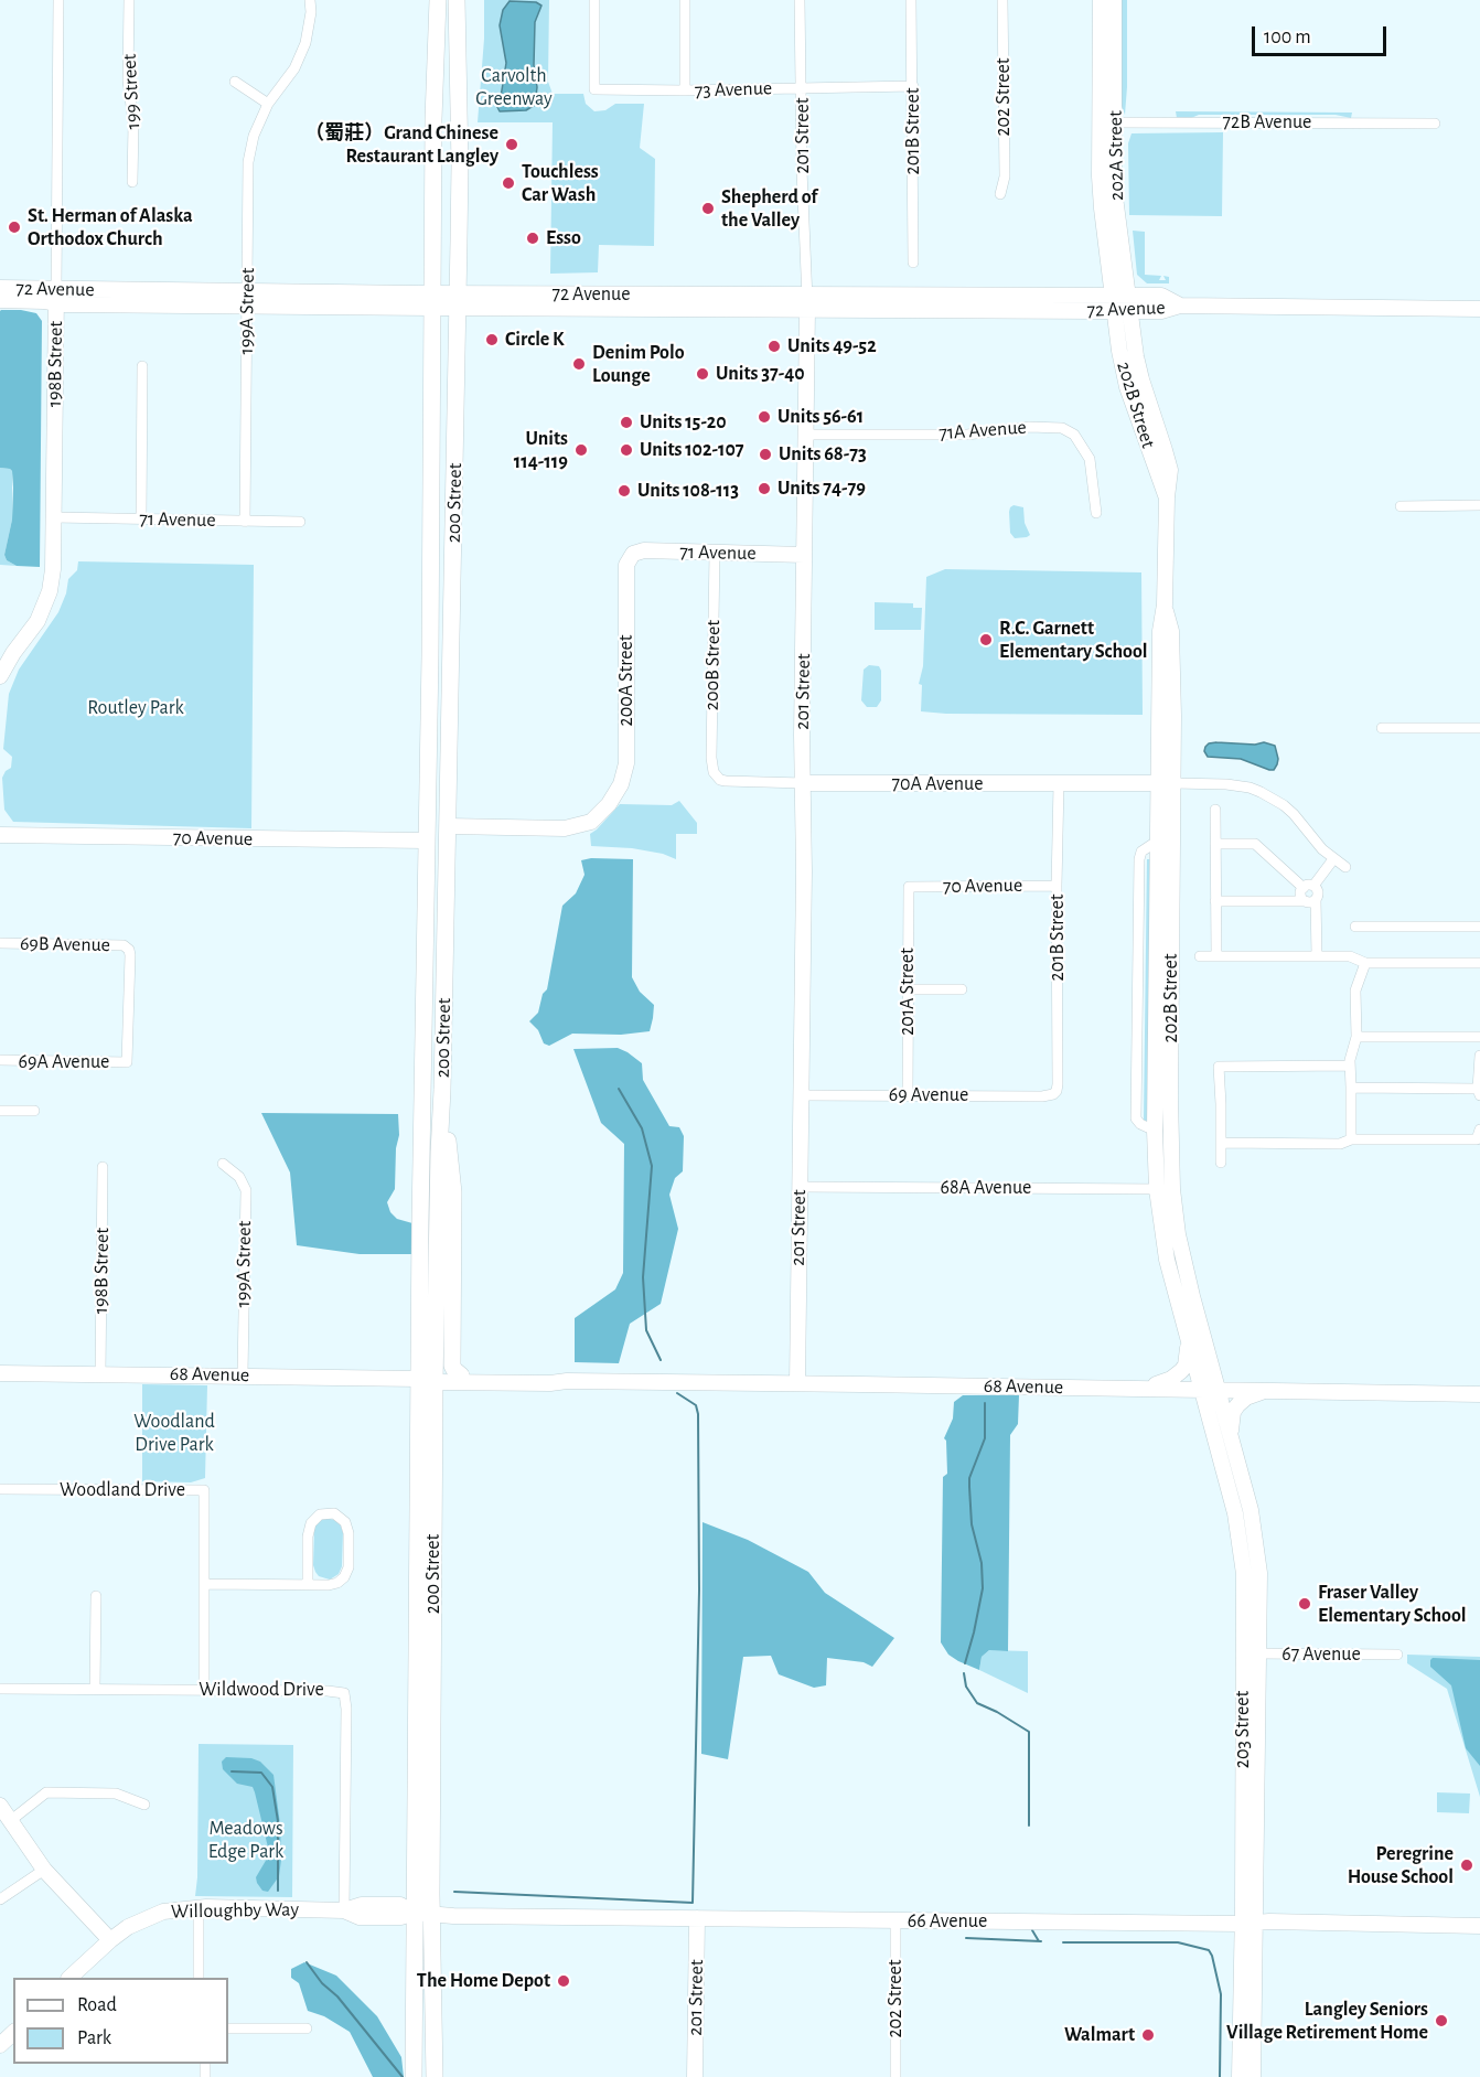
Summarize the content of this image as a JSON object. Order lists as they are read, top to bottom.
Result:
{
  "streets": {
    "main road": ["200 Street"],
    "street": [
      "73 Avenue",
      "199 Street",
      "202 Street",
      "72B Avenue",
      "201B Street",
      "201 Street",
      "202A Street",
      "72 Avenue",
      "199A Street",
      "198B Street",
      "202B Street",
      "71A Avenue",
      "71 Avenue",
      "200B Street",
      "200A Street",
      "70A Avenue",
      "70 Avenue",
      "69B Avenue",
      "201A Street",
      "69A Avenue",
      "69 Avenue",
      "68A Avenue",
      "68 Avenue",
      "Woodland Drive",
      "67 Avenue",
      "Wildwood Drive",
      "203 Street",
      "Willoughby Way",
      "66 Avenue"
    ]
  },
  "crossings": [
    ["73 Avenue", "201B Street"],
    ["73 Avenue", "201 Street"],
    ["202 Street", "66 Avenue"],
    ["72B Avenue", "202A Street"],
    ["201B Street", "70A Avenue"],
    ["201B Street", "70 Avenue"],
    ["201B Street", "69 Avenue"],
    ["201 Street", "72 Avenue"],
    ["201 Street", "71A Avenue"],
    ["201 Street", "71 Avenue"],
    ["201 Street", "70A Avenue"],
    ["201 Street", "69 Avenue"],
    ["201 Street", "68A Avenue"],
    ["201 Street", "68 Avenue"],
    ["201 Street", "66 Avenue"],
    ["202A Street", "72 Avenue"],
    ["202A Street", "202B Street"],
    ["72 Avenue", "199A Street"],
    ["72 Avenue", "198B Street"],
    ["72 Avenue", "202B Street"],
    ["72 Avenue", "200 Street"],
    ["199A Street", "71 Avenue"],
    ["199A Street", "68 Avenue"],
    ["198B Street", "71 Avenue"],
    ["198B Street", "68 Avenue"],
    ["202B Street", "70A Avenue"],
    ["202B Street", "68A Avenue"],
    ["202B Street", "68 Avenue"],
    ["202B Street", "203 Street"],
    ["200 Street", "200A Street"],
    ["200 Street", "70 Avenue"],
    ["200 Street", "68 Avenue"],
    ["200 Street", "Willoughby Way"],
    ["200 Street", "66 Avenue"],
    ["71 Avenue", "200B Street"],
    ["71 Avenue", "200A Street"],
    ["200B Street", "70A Avenue"],
    ["70 Avenue", "201A Street"],
    ["69B Avenue", "69A Avenue"],
    ["201A Street", "69 Avenue"],
    ["68 Avenue", "203 Street"],
    ["Woodland Drive", "Wildwood Drive"],
    ["67 Avenue", "203 Street"],
    ["Wildwood Drive", "Willoughby Way"],
    ["203 Street", "66 Avenue"],
    ["Willoughby Way", "66 Avenue"]
  ],
  "parks": [
    "Carvolth Greenway",
    "Routley Park",
    "Woodland Drive Park",
    "Meadows Edge Park"
  ],
  "places": [
    "（蜀莊）Grand Chinese Restaurant Langley",
    "Touchless Car Wash",
    "Shepherd of the Valley",
    "St. Herman of Alaska Orthodox Church",
    "Esso",
    "Circle K",
    "Units 49-52",
    "Denim Polo Lounge",
    "Units 37-40",
    "Units 56-61",
    "Units 15-20",
    "Units 114-119",
    "Units 102-107",
    "Units 68-73",
    "Units 74-79",
    "Units 108-113",
    "R.C. Garnett Elementary School",
    "Fraser Valley Elementary School",
    "Peregrine House School",
    "The Home Depot",
    "Langley Seniors Village Retirement Home",
    "Walmart"
  ],
  "legend": ["Road", "Park"],
  "scale_bar": "100 m"
}
